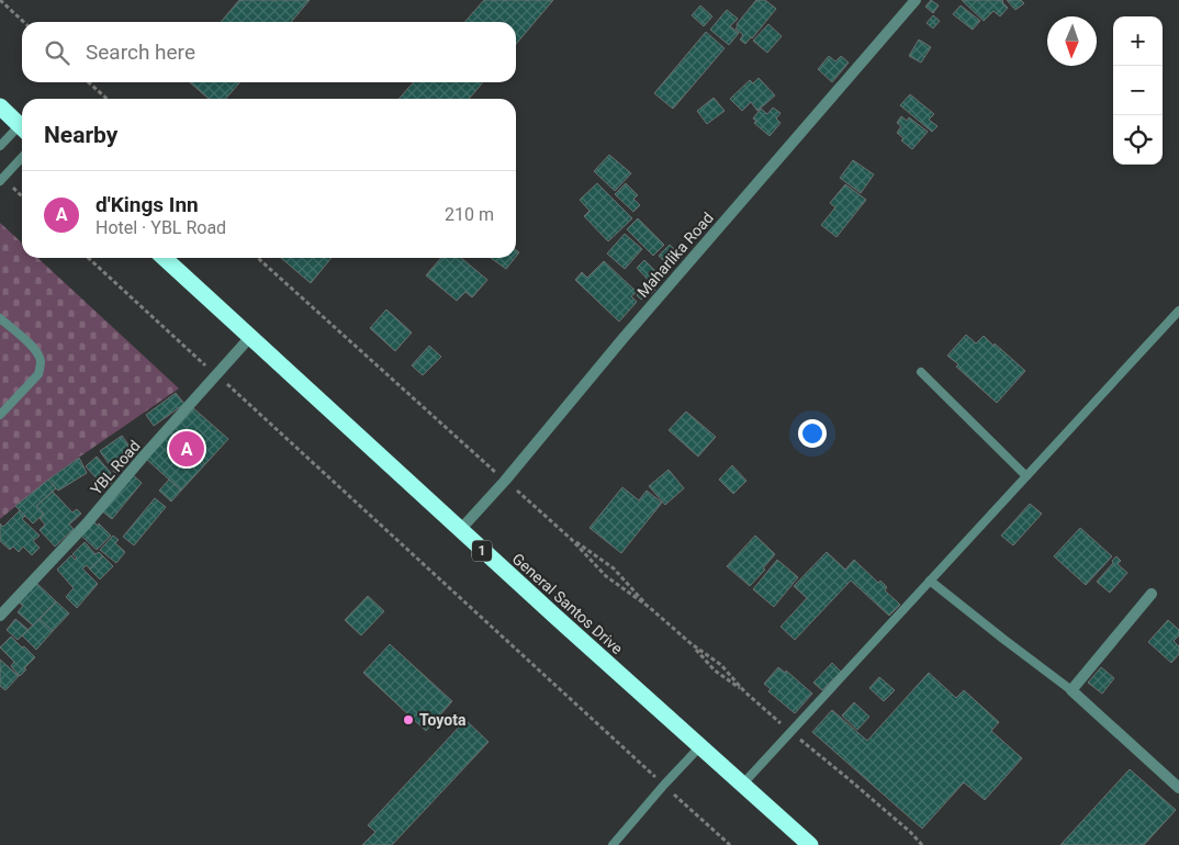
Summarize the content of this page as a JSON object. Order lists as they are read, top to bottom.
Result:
{
  "streets": {
    "highway": ["1", "General Santos Drive"],
    "street": ["Maharlika Road", "YBL Road"]
  },
  "crossings": [
    ["Maharlika Road", "General Santos Drive"],
    ["YBL Road", "General Santos Drive"]
  ],
  "places": ["Toyota"],
  "north": "bottom",
  "page": {
    "map_buttons": ["+", "−"],
    "search": "Search here",
    "heading": "Nearby",
    "list": [
      {
        "mark": "A",
        "name": "d'Kings Inn",
        "note": "Hotel · YBL Road",
        "value": "210 m"
      }
    ],
    "pins": "A"
  }
}
